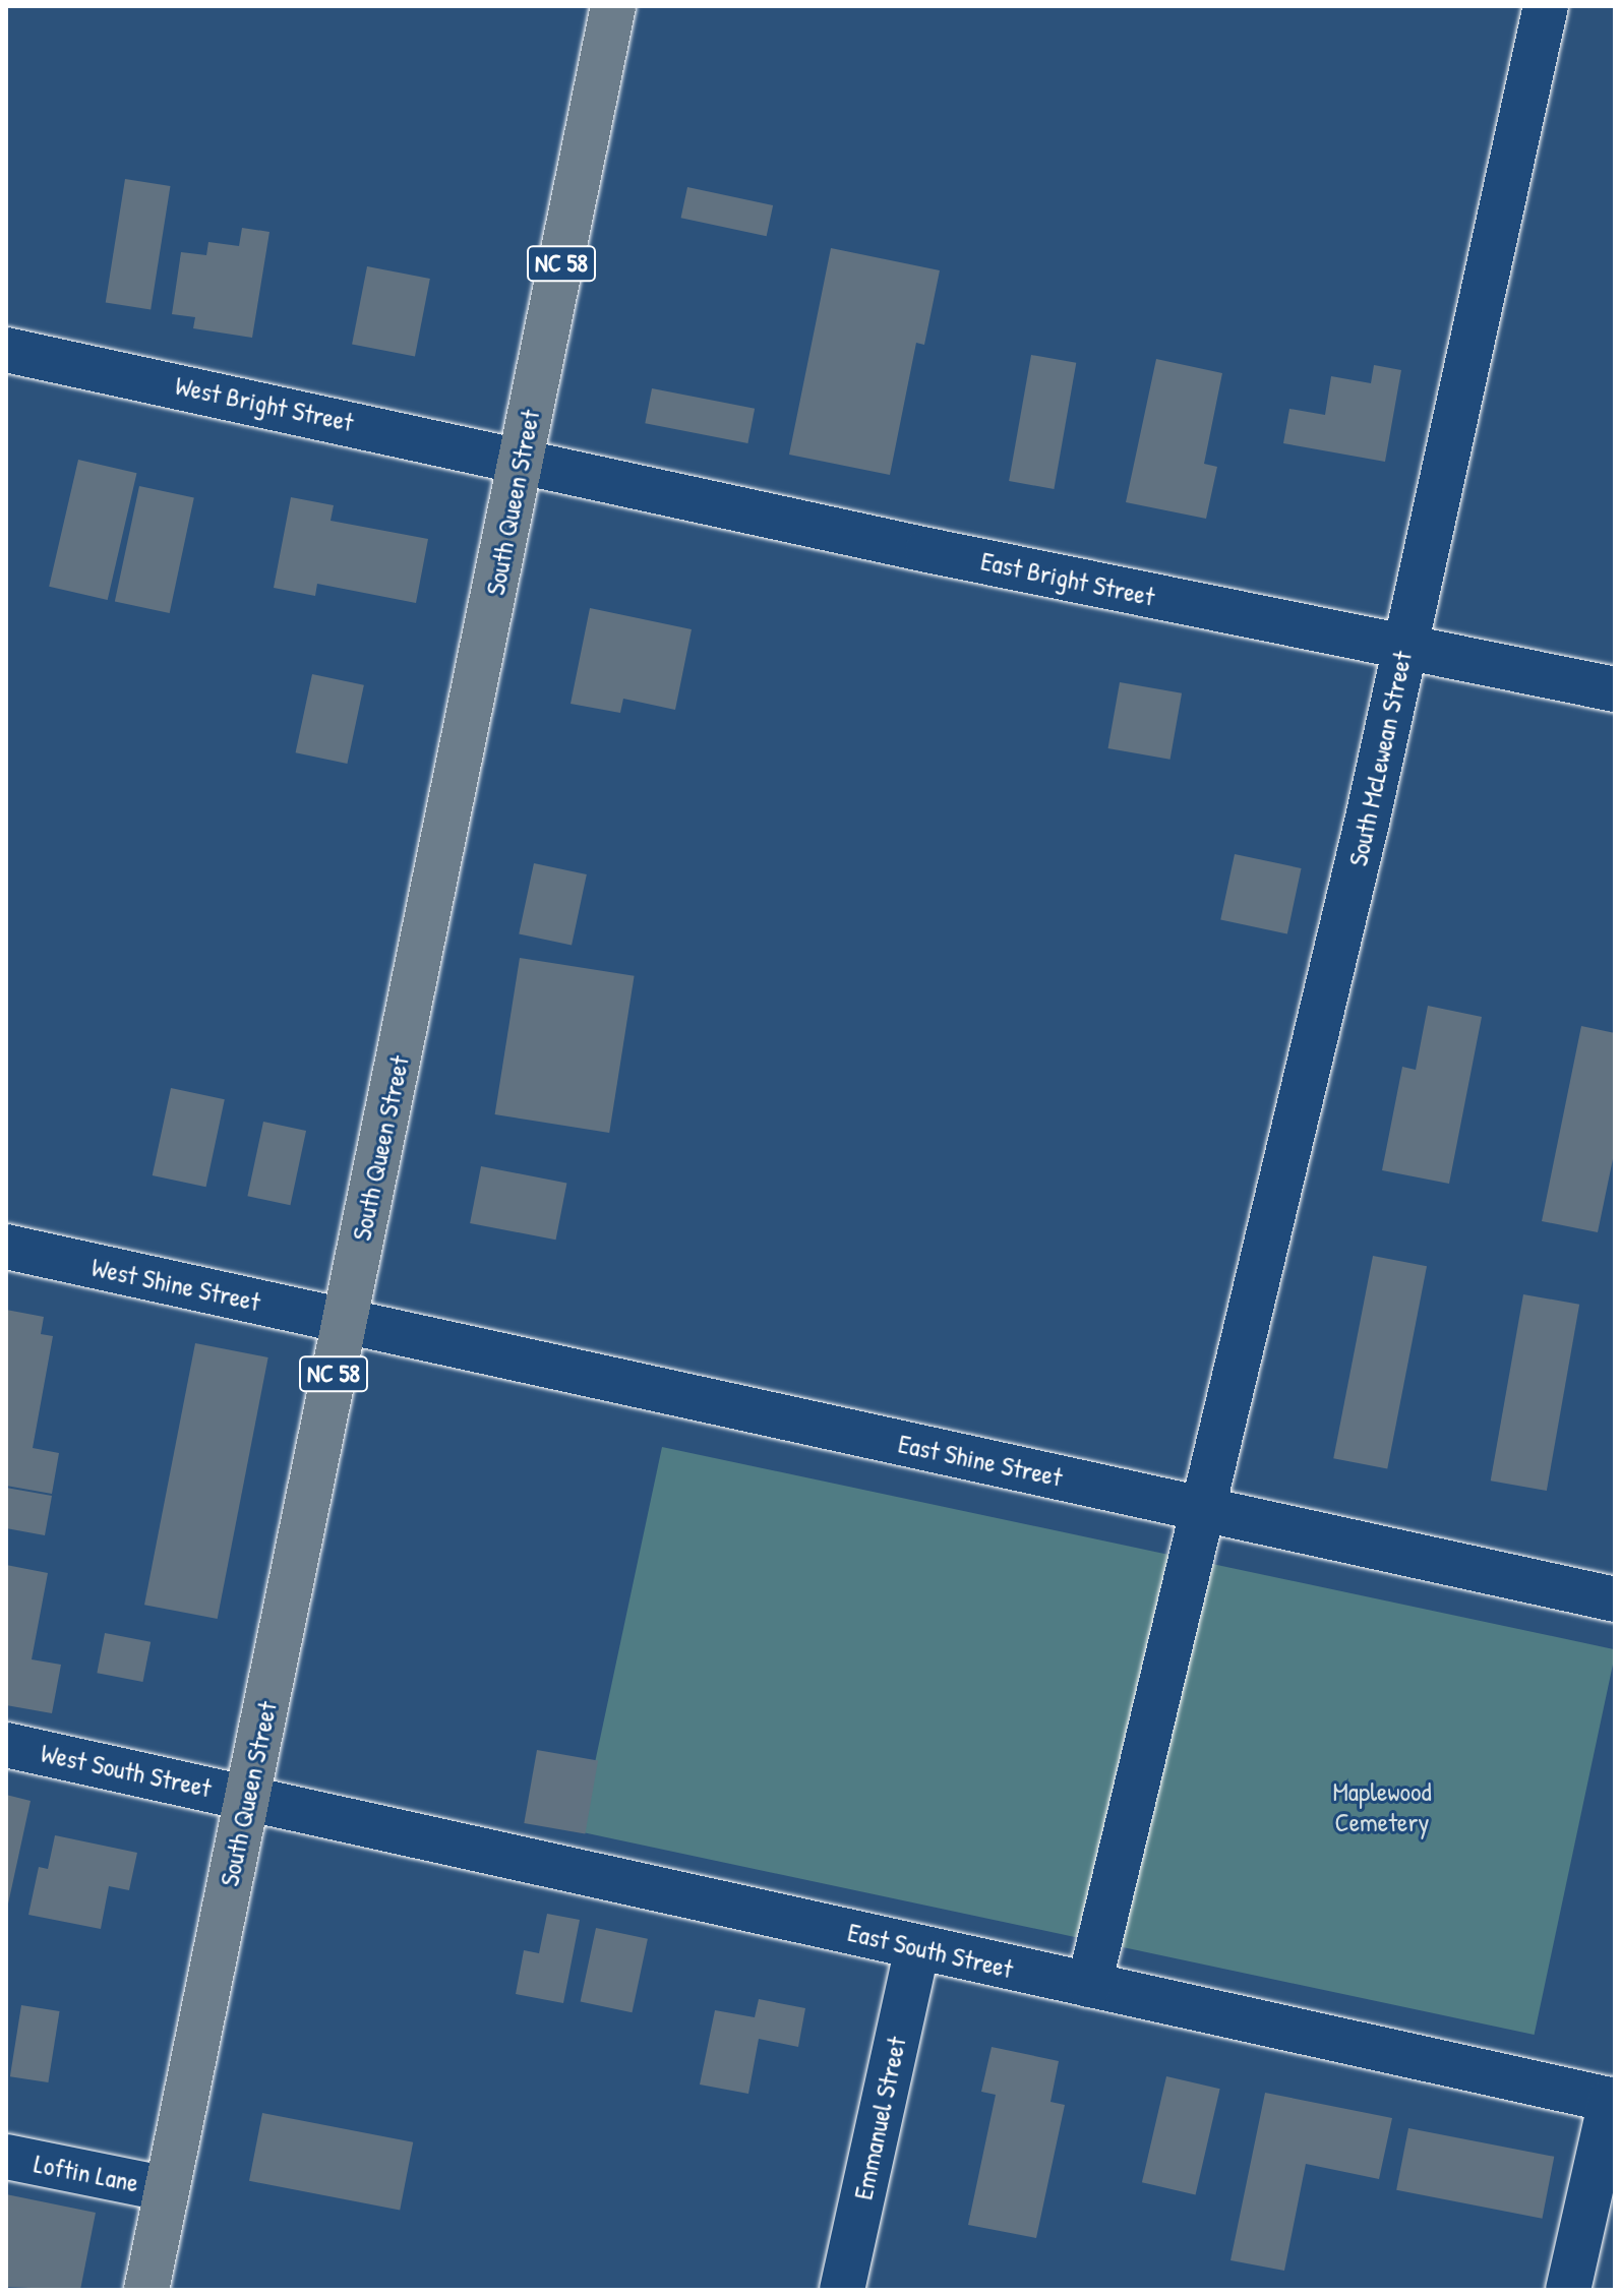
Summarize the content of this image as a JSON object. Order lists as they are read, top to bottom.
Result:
{
  "streets": {
    "main road": ["NC 58", "South Queen Street"],
    "street": [
      "West Bright Street",
      "East Bright Street",
      "South McLewean Street",
      "West Shine Street",
      "East Shine Street",
      "West South Street",
      "East South Street",
      "Emmanuel Street",
      "Loftin Lane"
    ]
  },
  "crossings": [
    ["West Bright Street", "South Queen Street"],
    ["West Bright Street", "East Bright Street"],
    ["South Queen Street", "East Bright Street"],
    ["South Queen Street", "West Shine Street"],
    ["South Queen Street", "East Shine Street"],
    ["South Queen Street", "West South Street"],
    ["South Queen Street", "East South Street"],
    ["South Queen Street", "Loftin Lane"],
    ["East Bright Street", "South McLewean Street"],
    ["South McLewean Street", "East Shine Street"],
    ["South McLewean Street", "East South Street"],
    ["West Shine Street", "East Shine Street"],
    ["West South Street", "East South Street"],
    ["East South Street", "Emmanuel Street"]
  ],
  "parks": ["Maplewood Cemetery"]
}
